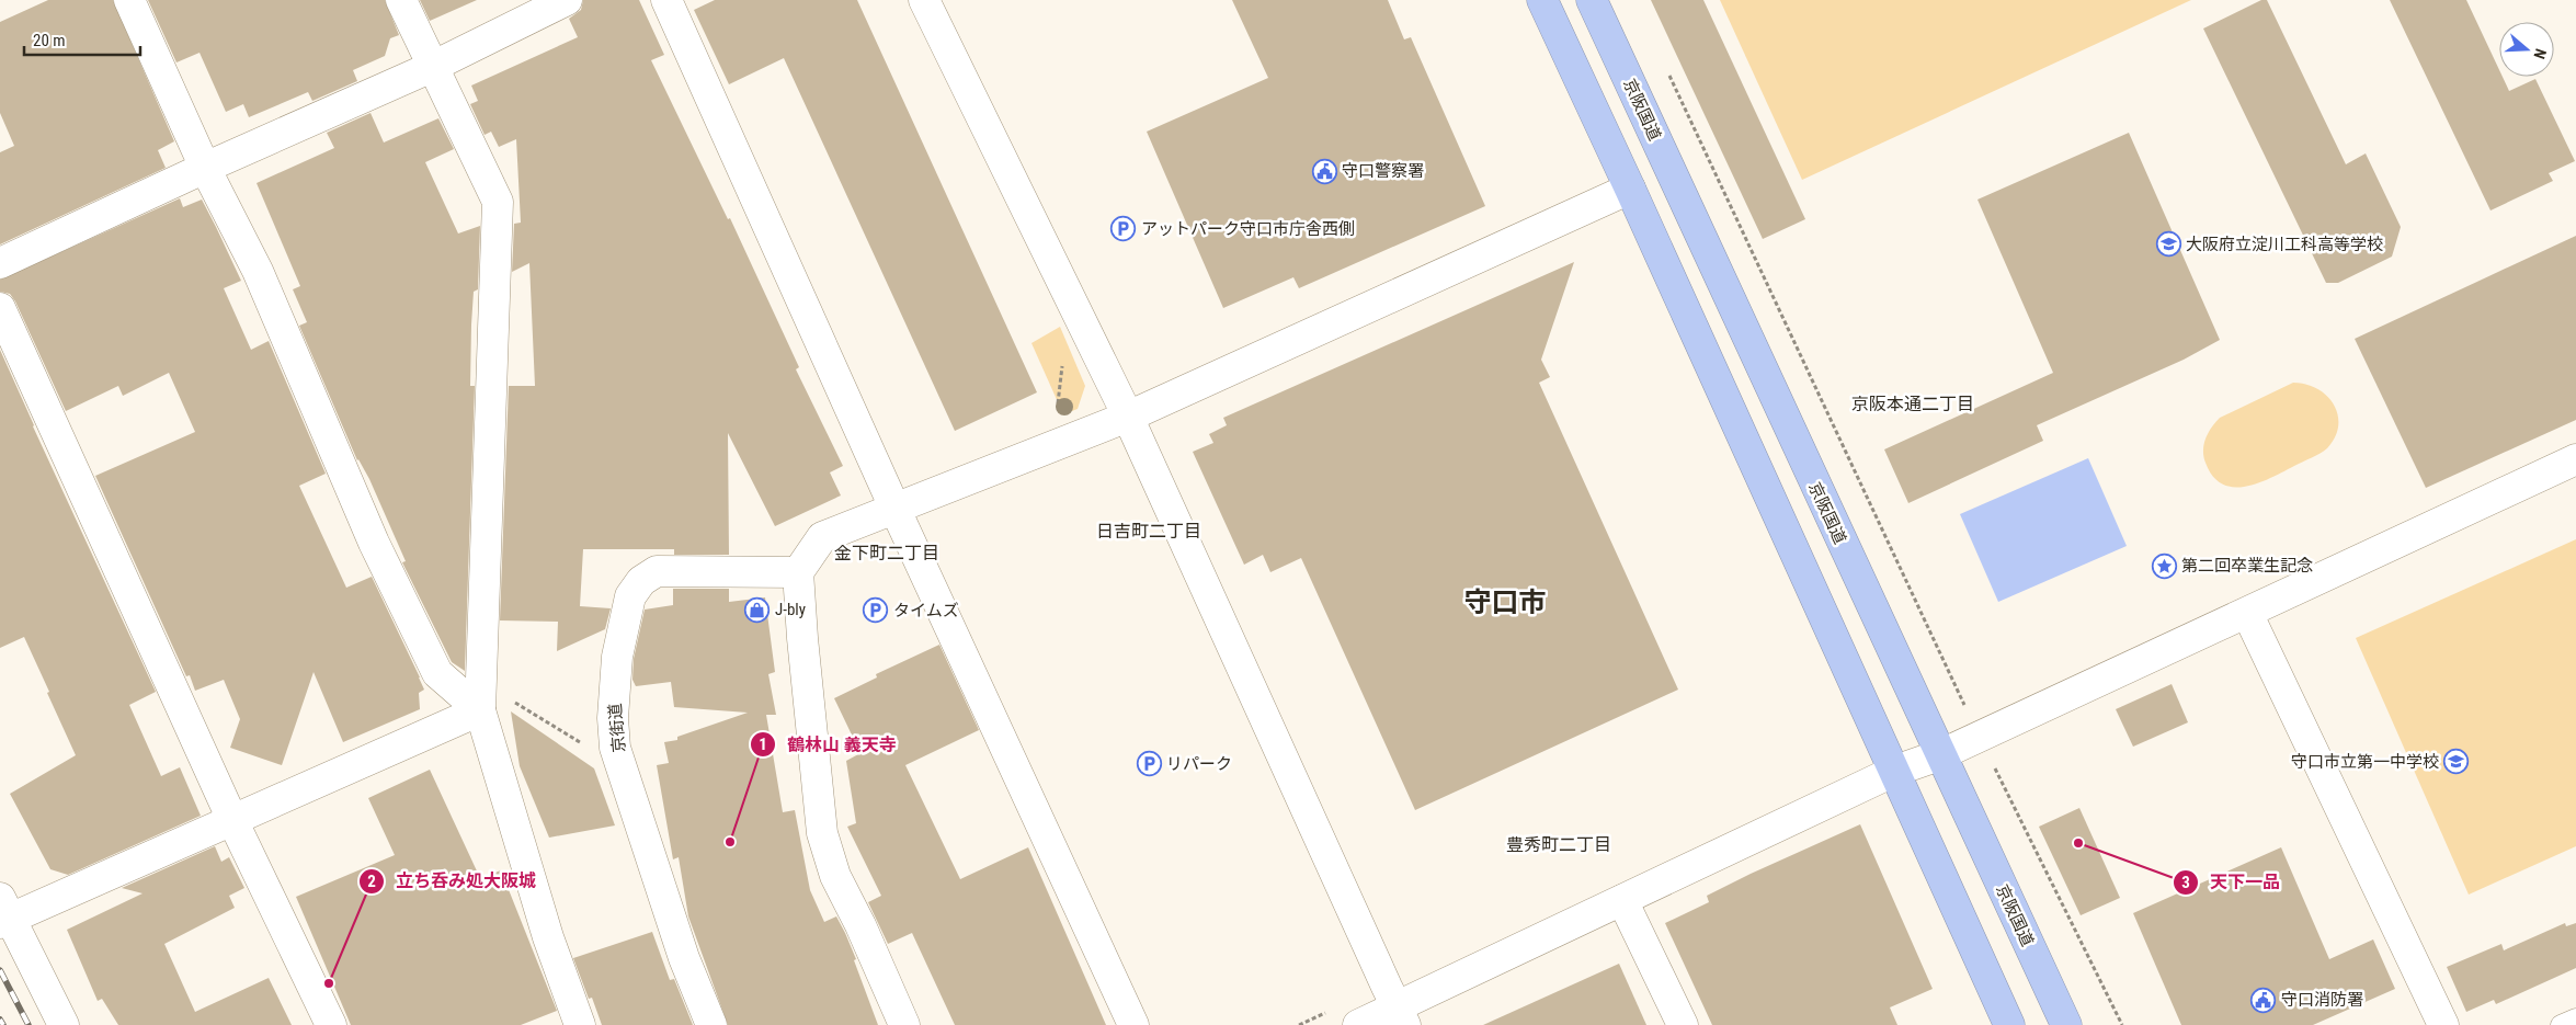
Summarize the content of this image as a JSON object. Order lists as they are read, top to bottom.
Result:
{
  "streets": {
    "highway": ["京阪国道"],
    "street": ["京街道"]
  },
  "districts": [
    "京阪本通二丁目",
    "日吉町二丁目",
    "金下町二丁目",
    "守口市",
    "豊秀町二丁目"
  ],
  "places": {
    "public building": ["守口警察署", "守口消防署"],
    "parking": ["アットパーク守口市庁舎西側", "タイムズ", "リパーク"],
    "school or university": ["大阪府立淀川工科高等学校", "守口市立第一中学校"],
    "place": ["第二回卒業生記念"],
    "shop": ["J-bly"],
    "other": ["鶴林山 義天寺", "天下一品", "立ち呑み処大阪城"]
  },
  "scale_bar": "20 m",
  "north": "right"
}
